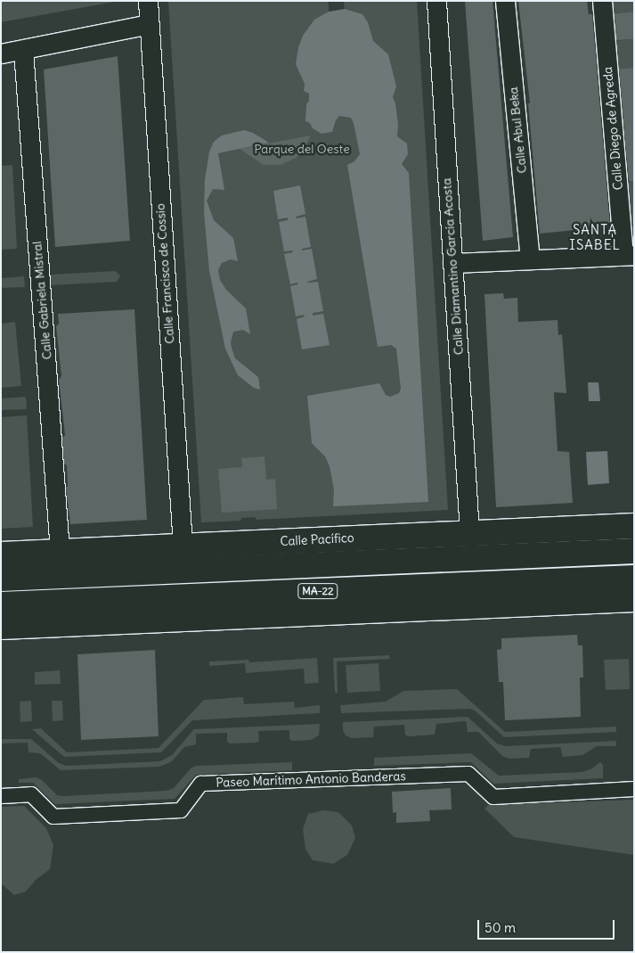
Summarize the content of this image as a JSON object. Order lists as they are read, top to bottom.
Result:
{
  "streets": {
    "main road": ["Calle Pacífico", "MA-22"],
    "street": [
      "Calle Diego de Agreda",
      "Calle Abul Beka",
      "Calle Diamantino García Acosta",
      "Calle Francisco de Cossío",
      "Calle Gabriela Mistral",
      "Paseo Marítimo Antonio Banderas"
    ]
  },
  "crossings": [
    ["Calle Diamantino García Acosta", "Calle Pacífico"],
    ["Calle Francisco de Cossío", "Calle Pacífico"],
    ["Calle Gabriela Mistral", "Calle Pacífico"]
  ],
  "districts": ["SANTA ISABEL"],
  "parks": ["Parque del Oeste"],
  "scale_bar": "50 m"
}
